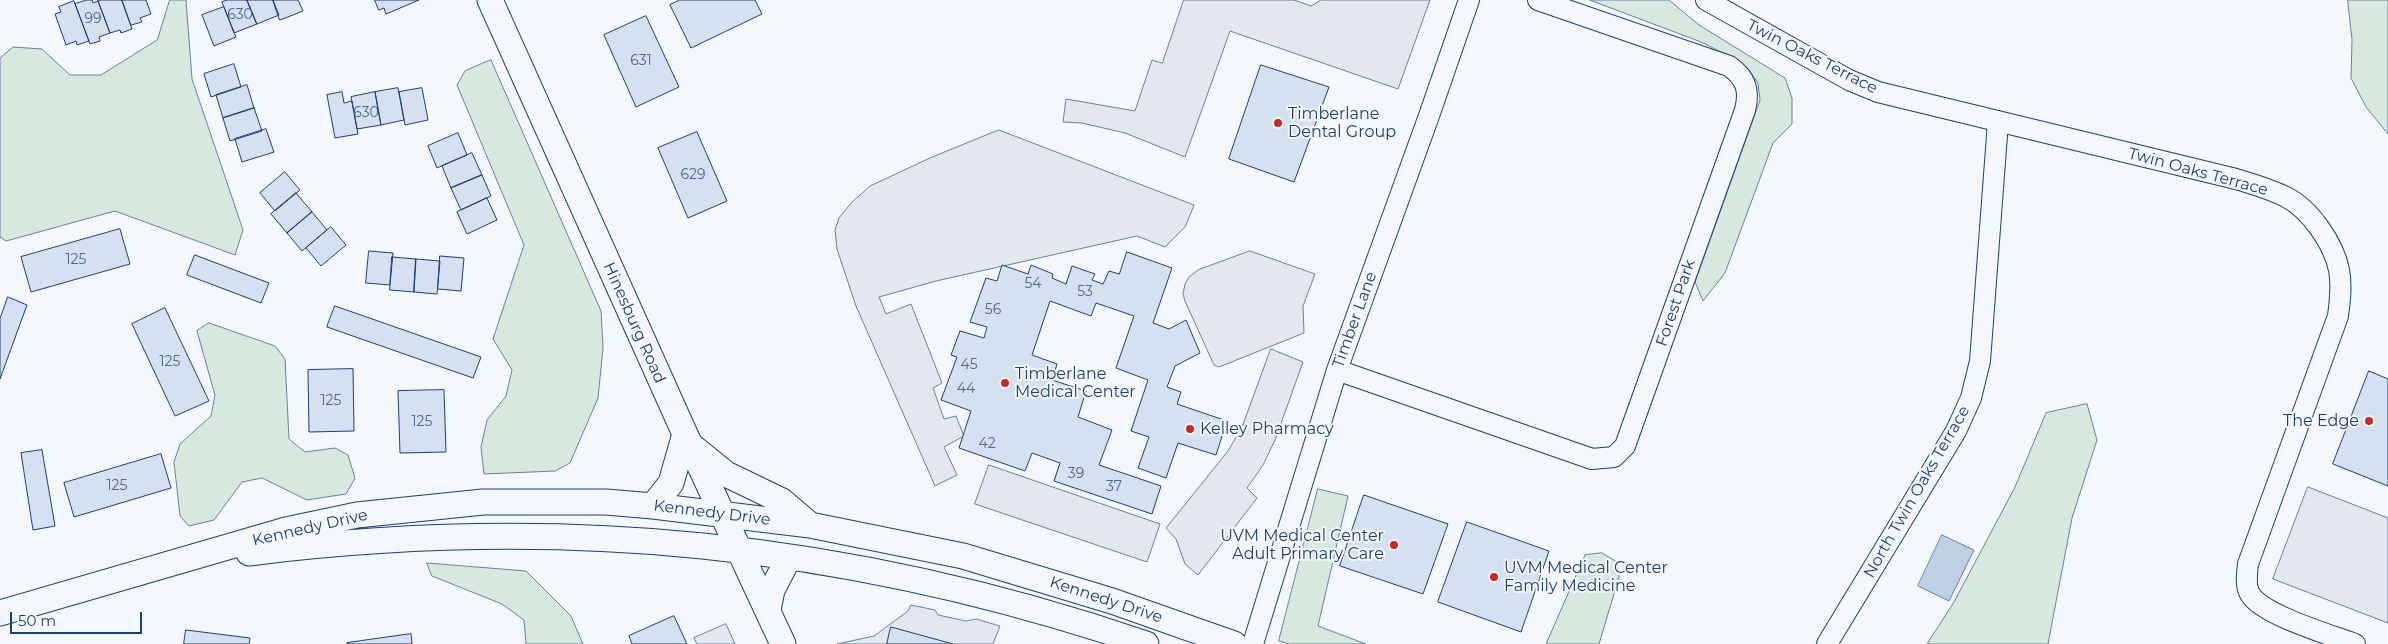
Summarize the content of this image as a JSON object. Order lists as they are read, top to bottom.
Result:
{
  "streets": {
    "main road": ["Hinesburg Road", "Kennedy Drive"],
    "street": [
      "Twin Oaks Terrace",
      "Forest Park",
      "Timber Lane",
      "North Twin Oaks Terrace"
    ]
  },
  "crossings": [
    ["Twin Oaks Terrace", "North Twin Oaks Terrace"],
    ["Forest Park", "Timber Lane"],
    ["Hinesburg Road", "Kennedy Drive"]
  ],
  "places": [
    "Timberlane Dental Group",
    "Timberlane Medical Center",
    "The Edge",
    "Kelley Pharmacy",
    "UVM Medical Center Adult Primary Care",
    "UVM Medical Center Family Medicine"
  ],
  "house_numbers": [
    "630",
    "99",
    "631",
    "630",
    "629",
    "125",
    "54",
    "53",
    "56",
    "125",
    "45",
    "44",
    "125",
    "125",
    "42",
    "39",
    "125",
    "37"
  ],
  "scale_bar": "50 m"
}
